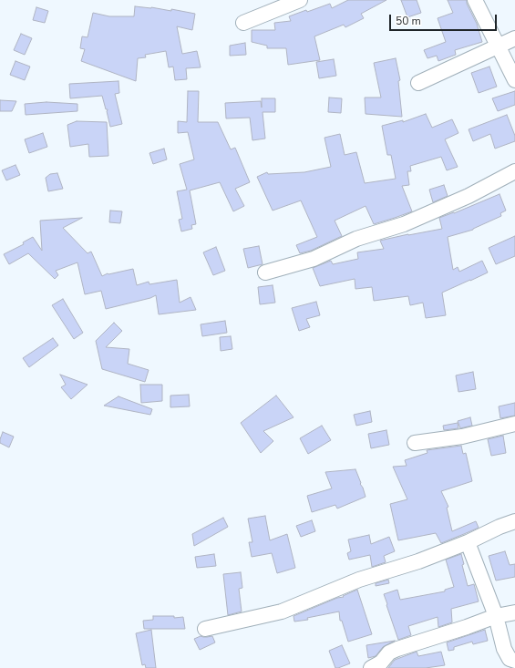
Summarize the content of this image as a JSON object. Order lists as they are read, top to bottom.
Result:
{
  "scale_bar": "50 m"
}
